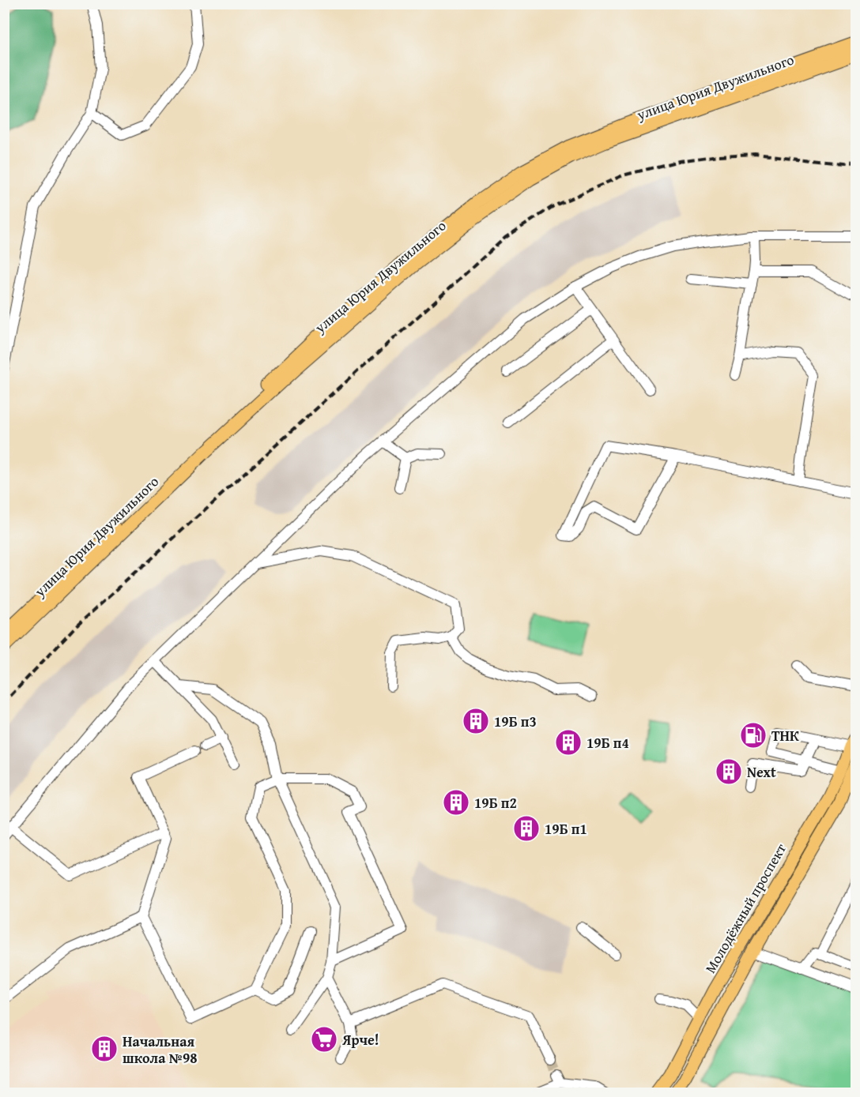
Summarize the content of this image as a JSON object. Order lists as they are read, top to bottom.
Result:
{
  "streets": {
    "main road": ["улица Юрия Двужильного", "Молодёжный проспект"]
  },
  "places": {
    "building": [
      "19Б п3",
      "19Б п4",
      "Next",
      "19Б п2",
      "19Б п1",
      "Начальная школа №98"
    ],
    "fuel station": ["ТНК"],
    "supermarket": ["Ярче!"]
  }
}
